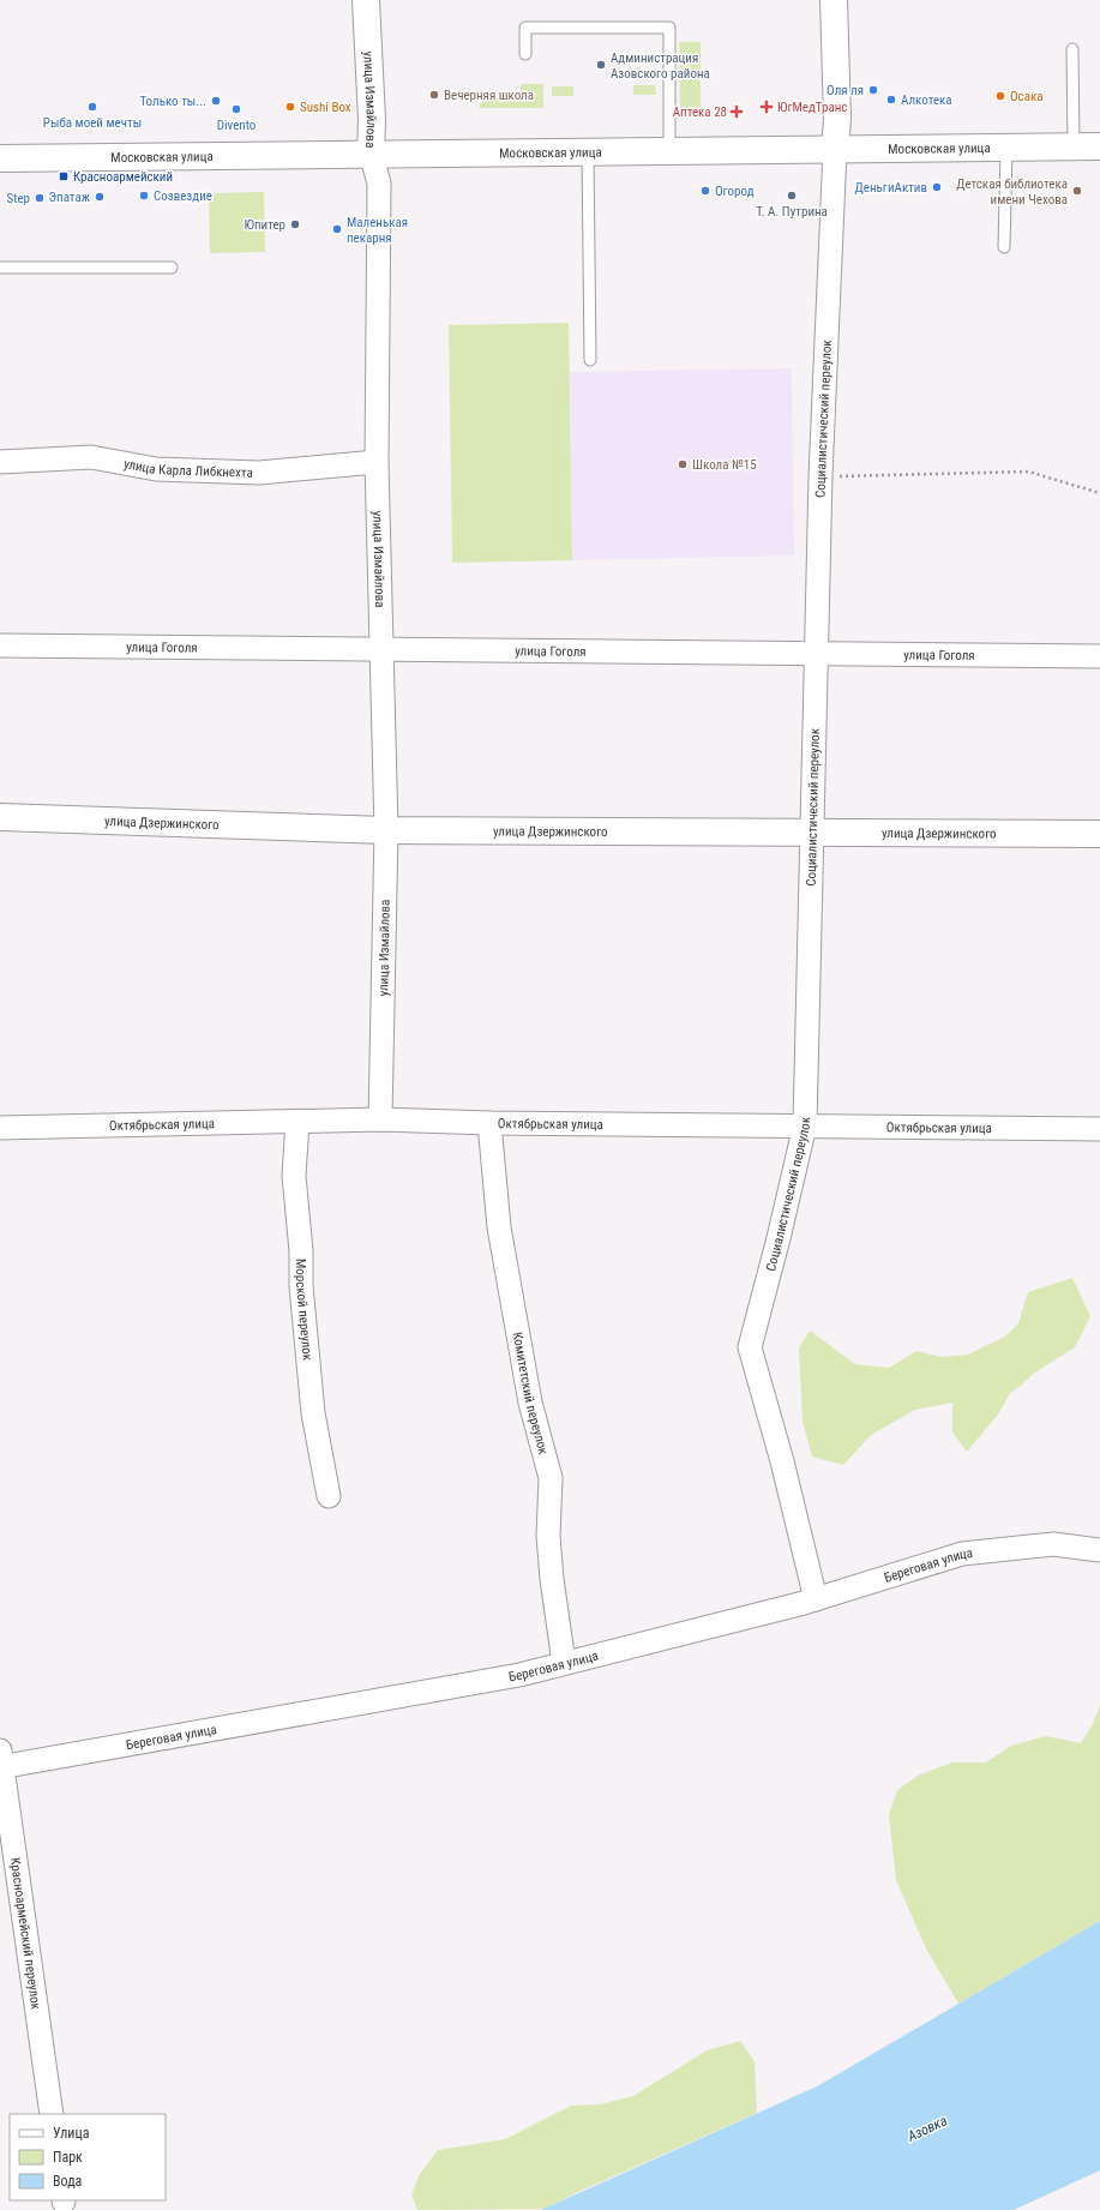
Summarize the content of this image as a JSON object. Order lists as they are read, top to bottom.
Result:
{
  "streets": {
    "street": [
      "улица Измайлова",
      "Московская улица",
      "Социалистический переулок",
      "улица Карла Либкнехта",
      "улица Гоголя",
      "улица Дзержинского",
      "Октябрьская улица",
      "Морской переулок",
      "Комитетский переулок",
      "Береговая улица",
      "Красноармейский переулок"
    ]
  },
  "crossings": [
    ["улица Измайлова", "Московская улица"],
    ["улица Измайлова", "улица Карла Либкнехта"],
    ["улица Измайлова", "улица Гоголя"],
    ["улица Измайлова", "улица Дзержинского"],
    ["улица Измайлова", "Октябрьская улица"],
    ["Московская улица", "Социалистический переулок"],
    ["Социалистический переулок", "улица Гоголя"],
    ["Социалистический переулок", "улица Дзержинского"],
    ["Социалистический переулок", "Октябрьская улица"],
    ["Социалистический переулок", "Береговая улица"],
    ["Октябрьская улица", "Морской переулок"],
    ["Октябрьская улица", "Комитетский переулок"],
    ["Комитетский переулок", "Береговая улица"],
    ["Береговая улица", "Красноармейский переулок"]
  ],
  "water": ["Азовка"],
  "places": {
    "other": [
      "Администрация Азовского района",
      "Оля ля",
      "Вечерняя школа",
      "Осака",
      "Алкотека",
      "Только ты...",
      "Рыба моей мечты",
      "Sushi Box",
      "Divento",
      "ДеньгиАктив",
      "Огород",
      "Детская библиотека имени Чехова",
      "Созвездие",
      "Т. А. Путрина",
      "Эпатаж",
      "Step",
      "Юпитер",
      "Маленькая пекарня",
      "Школа №15"
    ],
    "health": ["ЮгМедТранс", "Аптека 28"],
    "transit": ["Красноармейский"]
  },
  "legend": ["Улица", "Парк", "Вода"]
}
